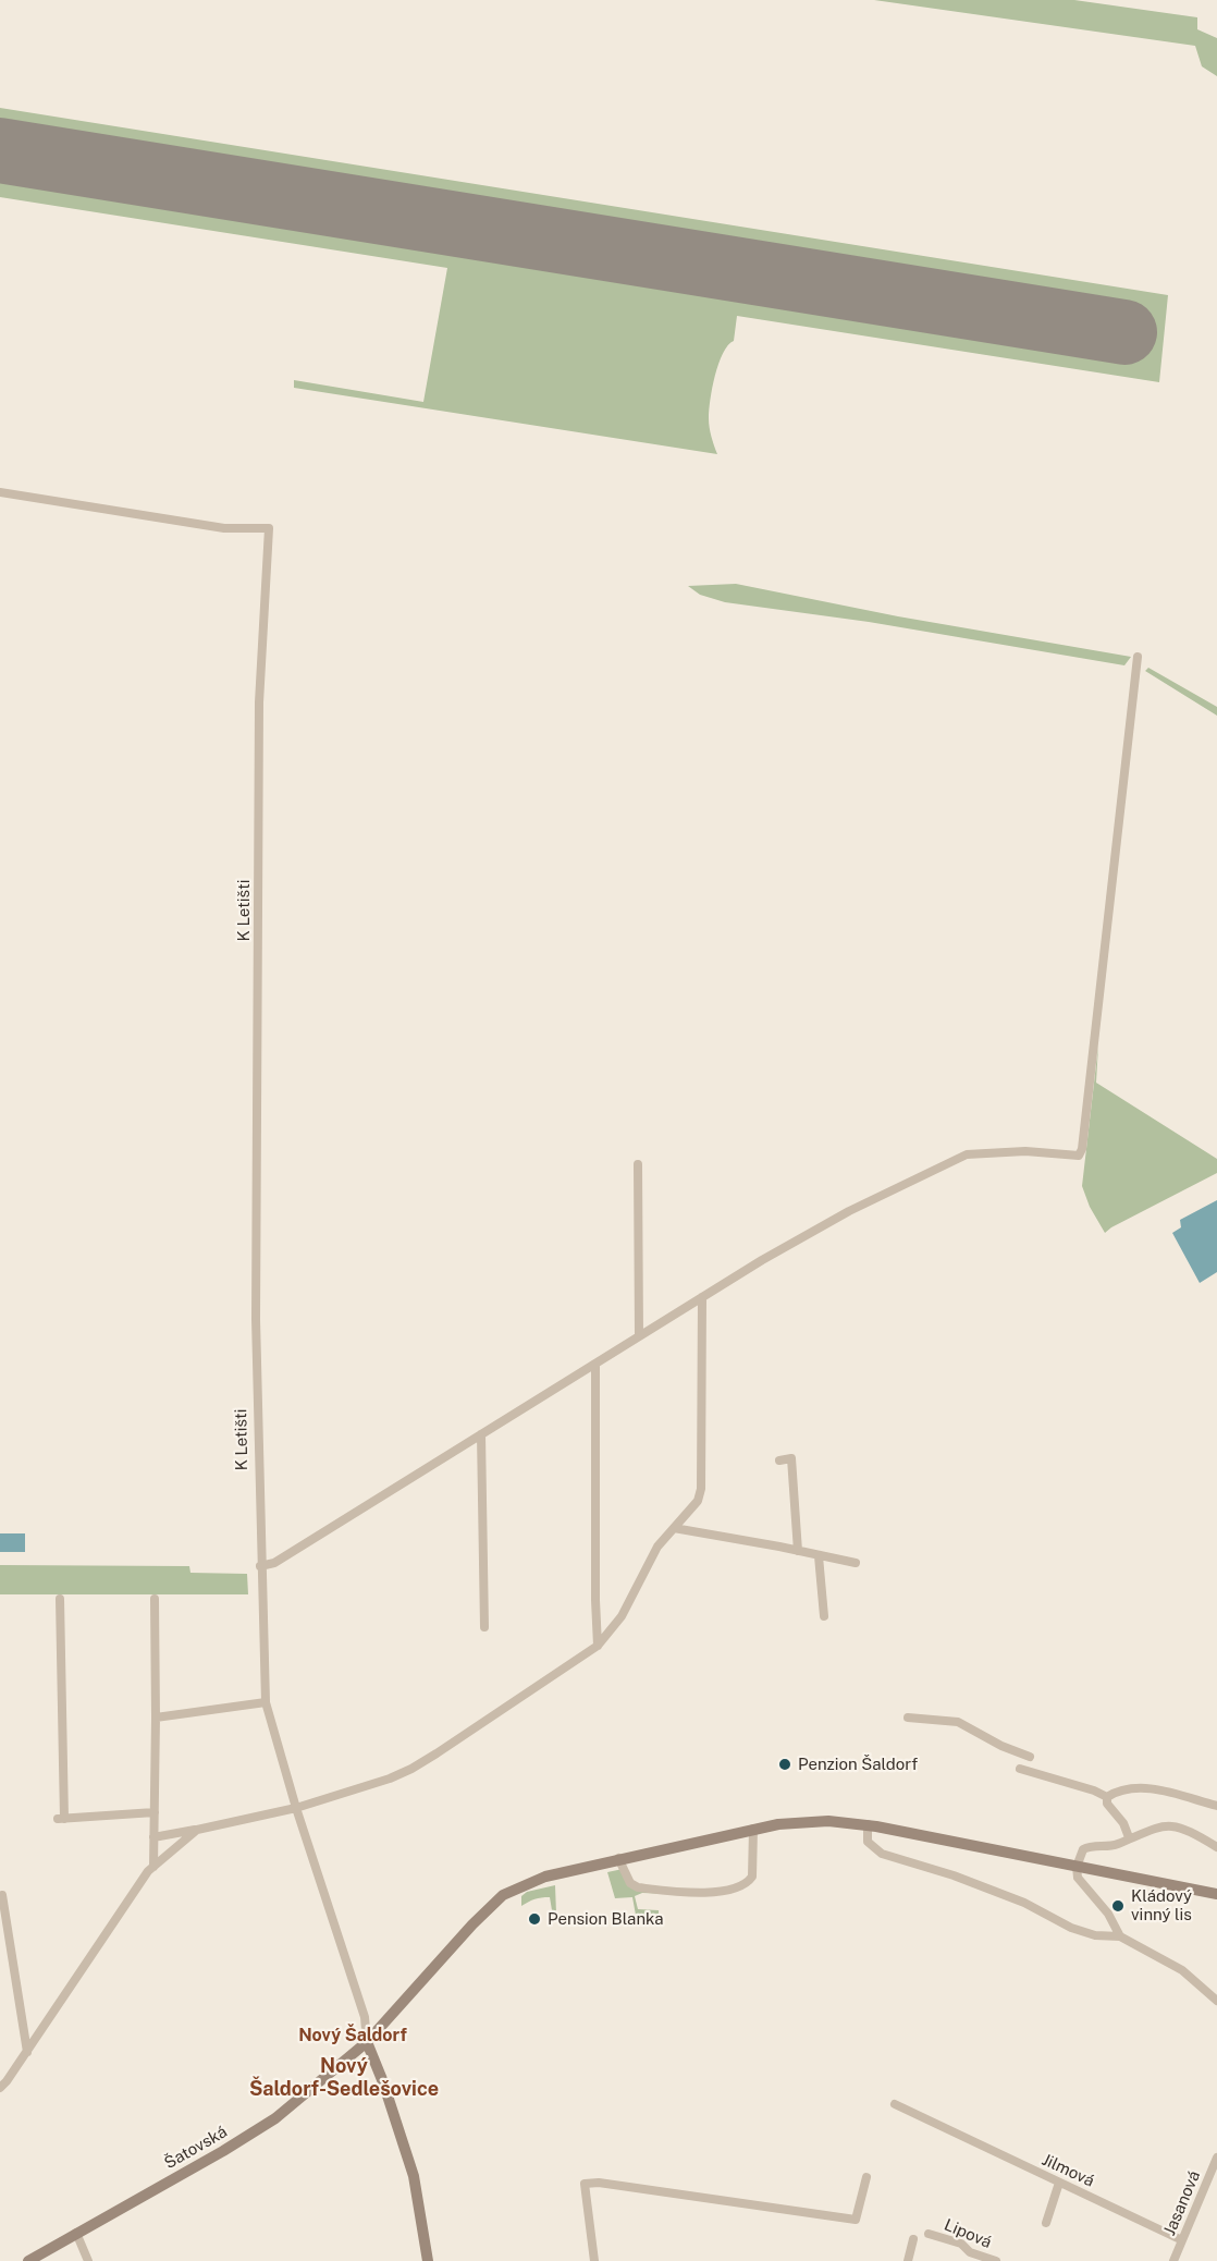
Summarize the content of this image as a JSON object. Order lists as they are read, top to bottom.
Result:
{
  "streets": {
    "main road": ["Šatovská"],
    "street": [
      "K Letišti",
      "Jilmová",
      "Jasanová",
      "Lipová"
    ]
  },
  "crossings": [
    ["Jilmová", "Jasanová"]
  ],
  "districts": ["Nový Šaldorf", "Nový Šaldorf-Sedlešovice"],
  "places": ["Penzion Šaldorf", "Kládový vinný lis", "Pension Blanka"]
}
